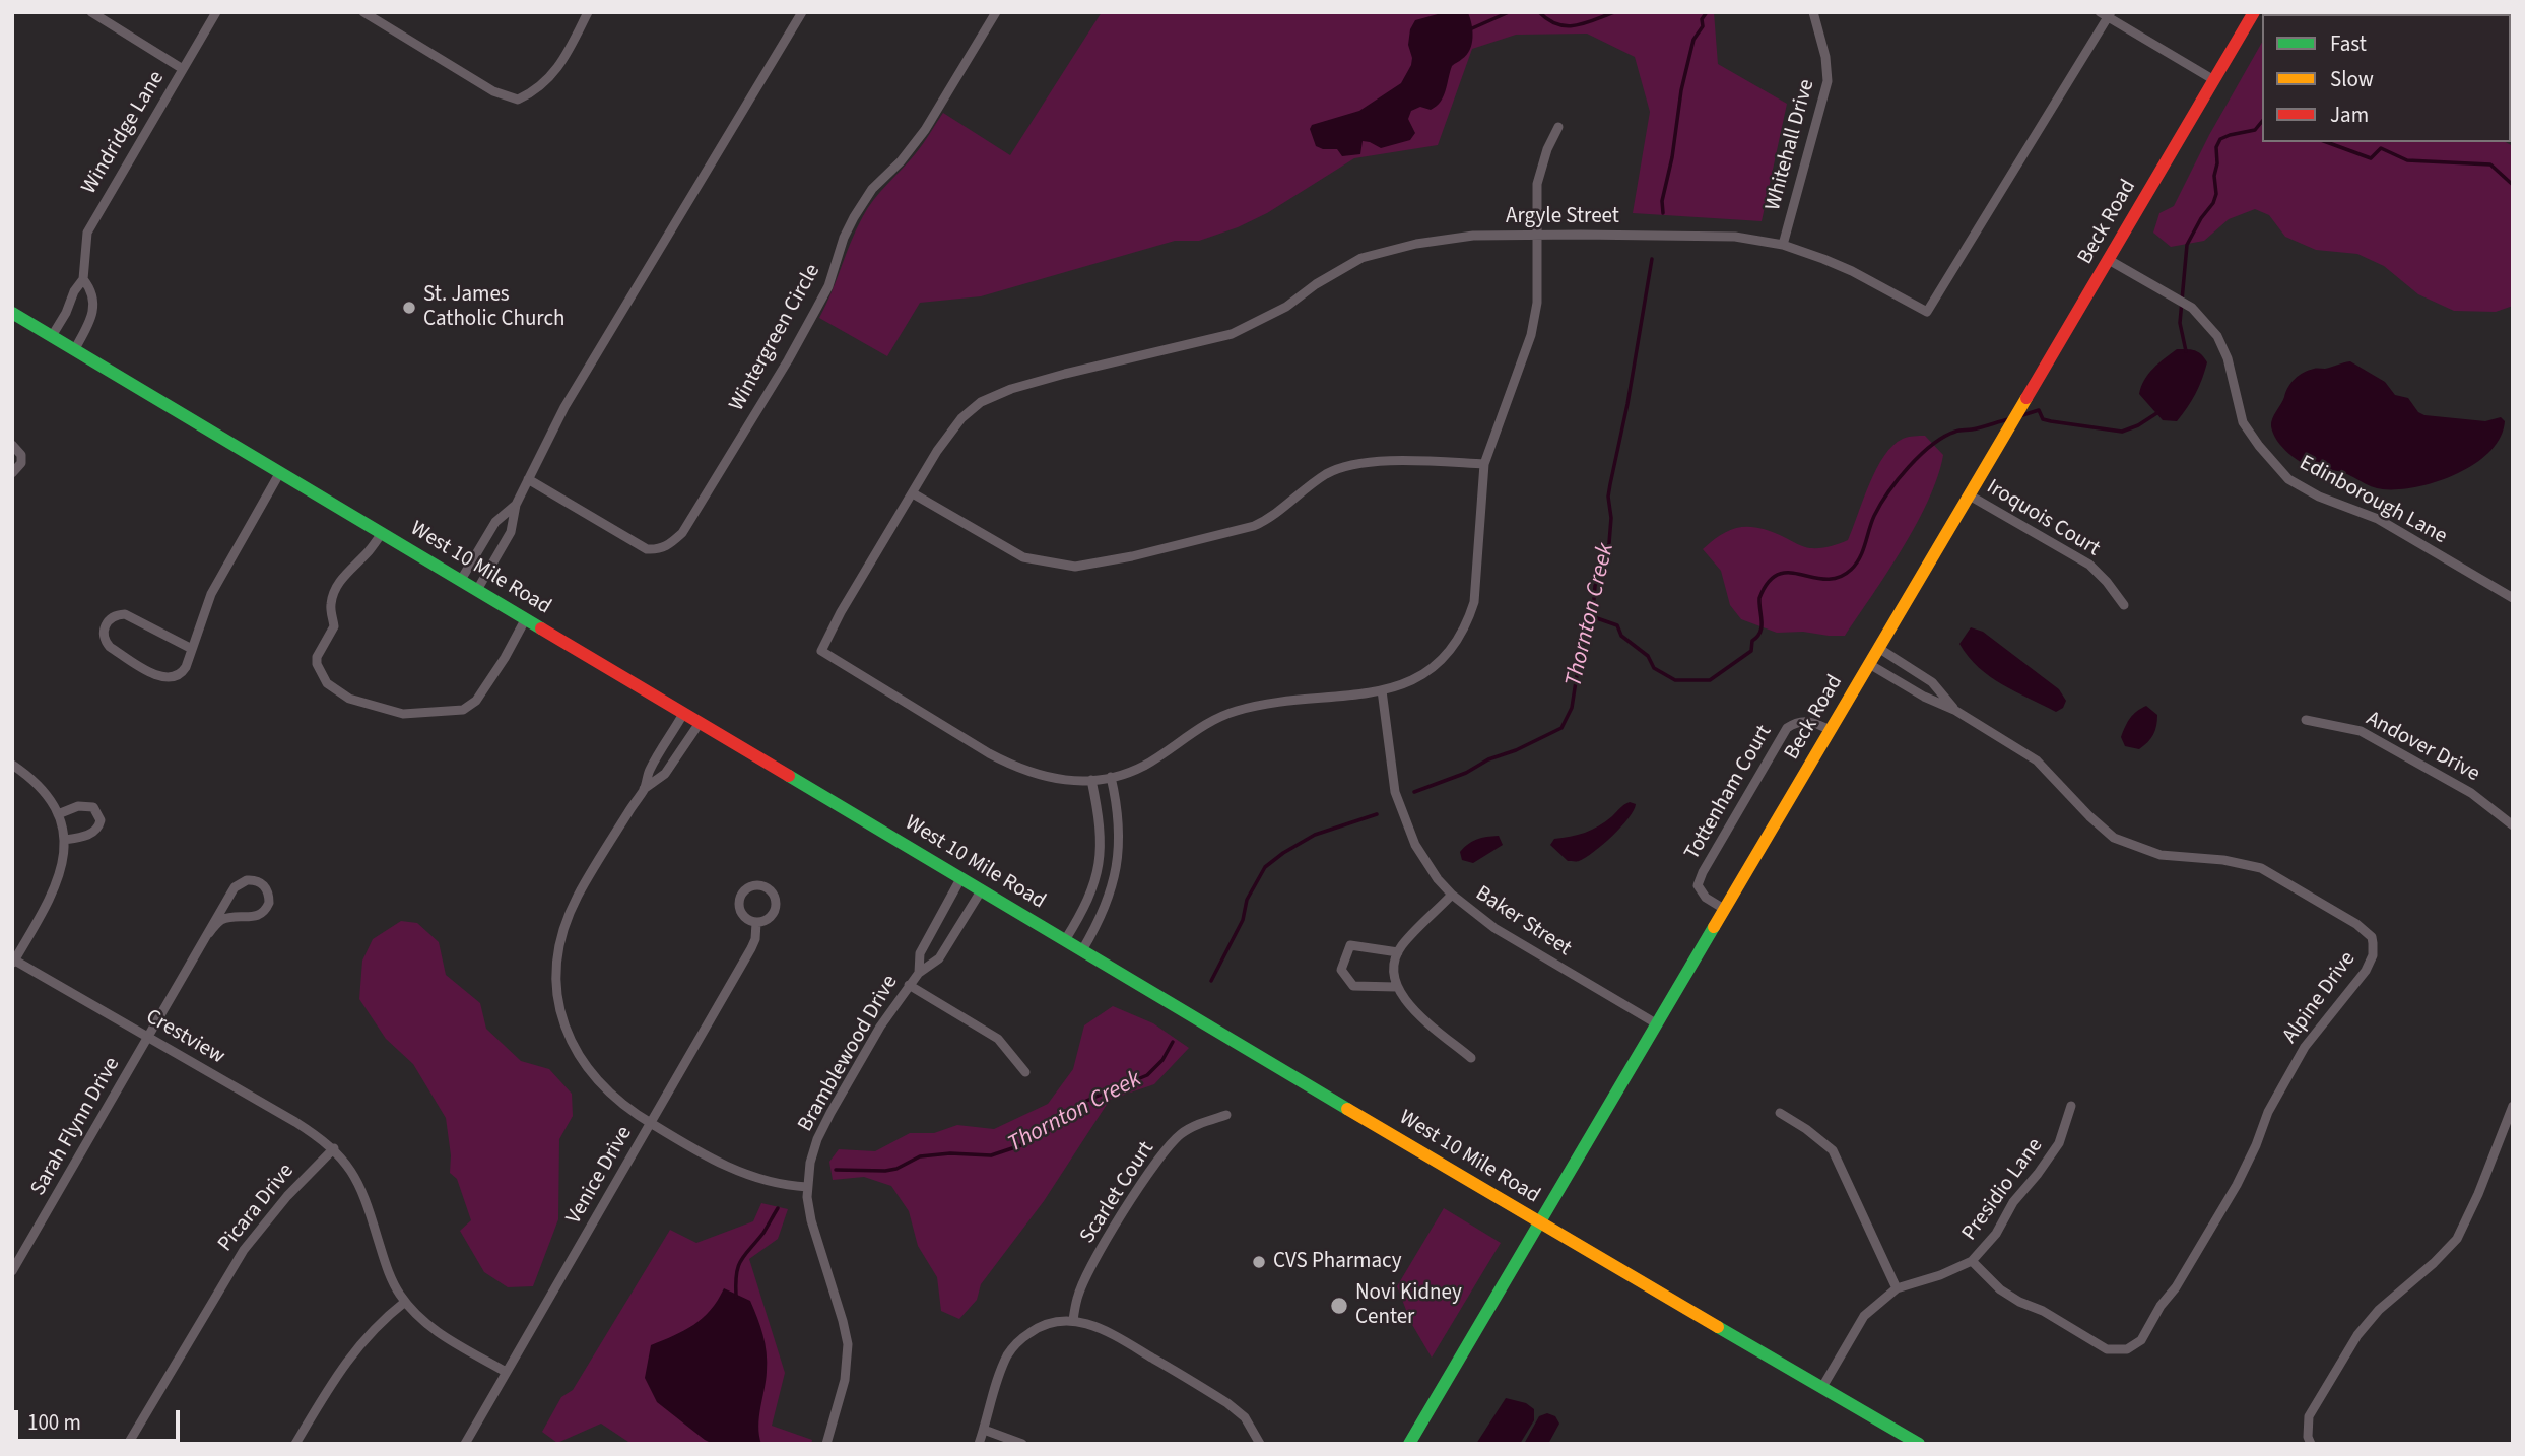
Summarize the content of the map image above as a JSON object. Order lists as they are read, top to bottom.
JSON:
{
  "streets": {
    "main road": ["Beck Road", "West 10 Mile Road"],
    "street": [
      "Windridge Lane",
      "Whitehall Drive",
      "Argyle Street",
      "Wintergreen Circle",
      "Edinborough Lane",
      "Iroquois Court",
      "Andover Drive",
      "Tottenham Court",
      "Baker Street",
      "Alpine Drive",
      "Crestview",
      "Bramblewood Drive",
      "Sarah Flynn Drive",
      "Venice Drive",
      "Presidio Lane",
      "Scarlet Court",
      "Picara Drive"
    ]
  },
  "crossings": [
    ["Windridge Lane", "West 10 Mile Road"],
    ["Whitehall Drive", "Argyle Street"],
    ["Beck Road", "Edinborough Lane"],
    ["Beck Road", "Iroquois Court"],
    ["Beck Road", "West 10 Mile Road"],
    ["Beck Road", "Tottenham Court"],
    ["Beck Road", "Baker Street"],
    ["Beck Road", "Alpine Drive"],
    ["West 10 Mile Road", "Bramblewood Drive"],
    ["West 10 Mile Road", "Presidio Lane"],
    ["Alpine Drive", "Presidio Lane"],
    ["Crestview", "Sarah Flynn Drive"],
    ["Crestview", "Picara Drive"]
  ],
  "water": ["Thornton Creek"],
  "places": ["St. James Catholic Church", "CVS Pharmacy", "Novi Kidney Center"],
  "legend": ["Fast", "Slow", "Jam"],
  "scale_bar": "100 m"
}
